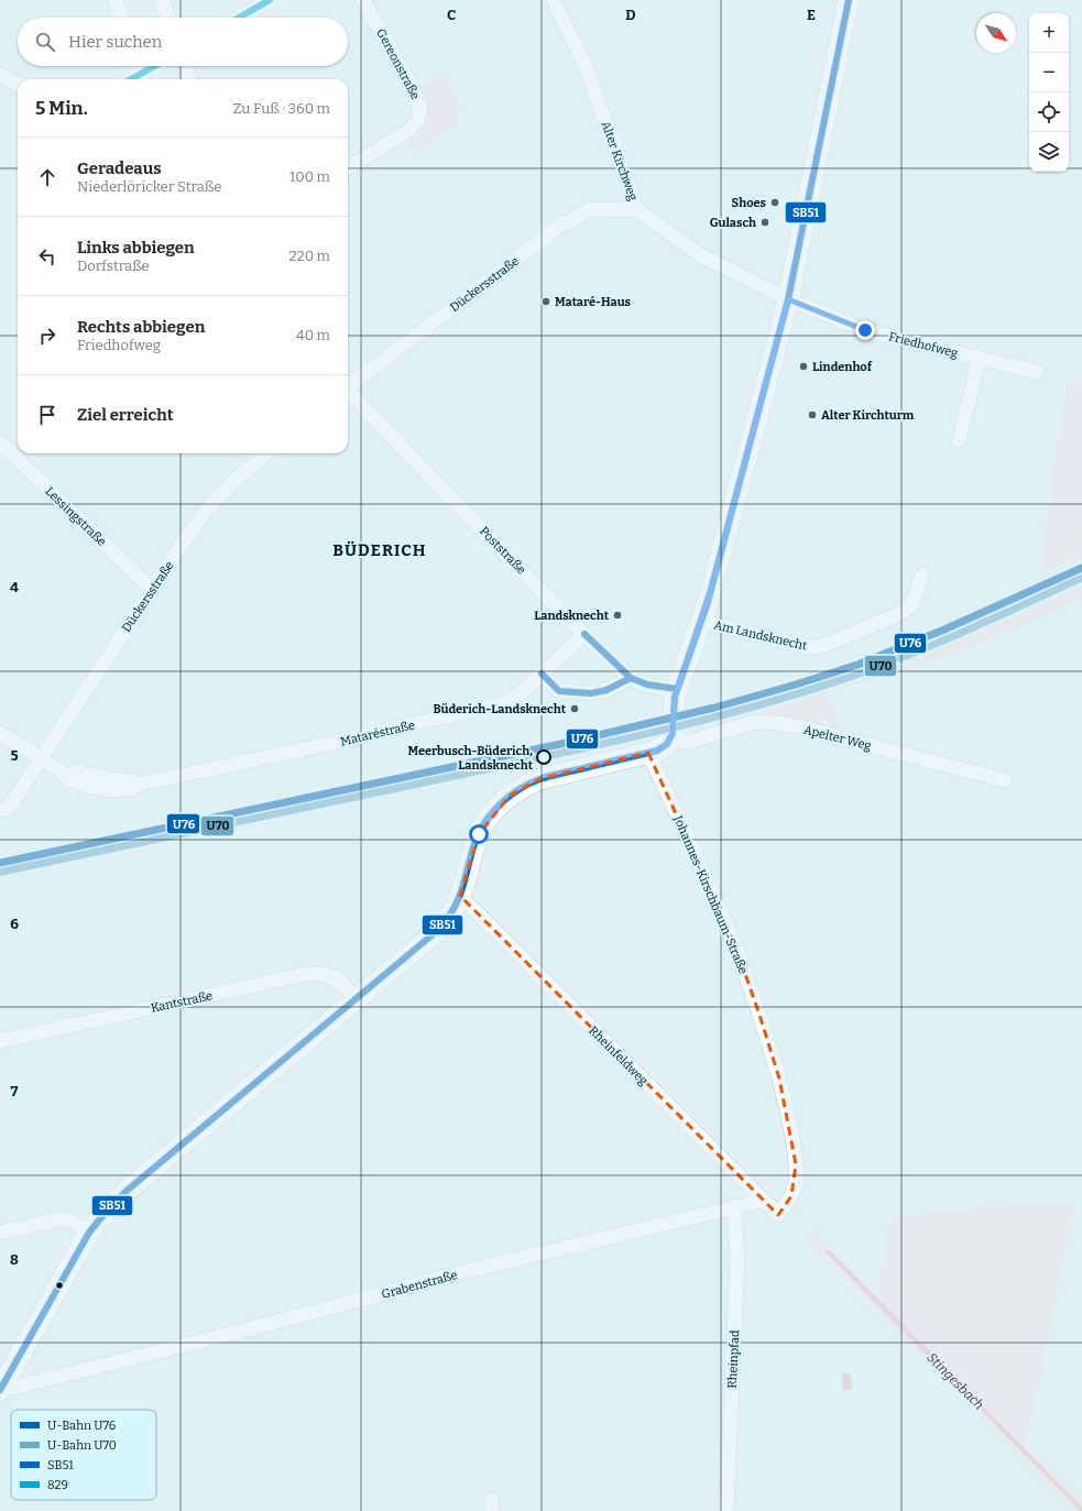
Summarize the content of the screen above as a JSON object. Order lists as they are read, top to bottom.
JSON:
{
  "streets": {
    "street": [
      "Gereonstraße",
      "Alter Kirchweg",
      "Dückersstraße",
      "Friedhofweg",
      "Lessingstraße",
      "Poststraße",
      "Am Landsknecht",
      "Mataréstraße",
      "Apelter Weg",
      "Johannes-Kirschbaum-Straße",
      "Kantstraße",
      "Rheinfeldweg",
      "Grabenstraße",
      "Rheinpfad"
    ]
  },
  "crossings": [
    ["Alter Kirchweg", "Dückersstraße"],
    ["Alter Kirchweg", "Friedhofweg"],
    ["Dückersstraße", "Lessingstraße"],
    ["Dückersstraße", "Mataréstraße"],
    ["Poststraße", "Mataréstraße"],
    ["Johannes-Kirschbaum-Straße", "Rheinfeldweg"],
    ["Rheinfeldweg", "Grabenstraße"],
    ["Grabenstraße", "Rheinpfad"]
  ],
  "districts": ["BÜDERICH"],
  "water": ["Stingesbach"],
  "places": [
    "Shoes",
    "Gulasch",
    "Mataré-Haus",
    "Lindenhof",
    "Alter Kirchturm",
    "Landsknecht",
    "Büderich-Landsknecht",
    "Meerbusch-Büderich, Landsknecht"
  ],
  "lines": [
    "transit line SB51",
    "transit line 829",
    "metro line U76",
    "metro line U70"
  ],
  "legend": [
    "U-Bahn U76",
    "U-Bahn U70",
    "SB51",
    "829"
  ],
  "north": "bottom right",
  "page": {
    "map_buttons": ["+", "−"],
    "search": "Hier suchen",
    "heading": ["5 Min.", "Zu Fuß · 360 m"],
    "list": [
      ["Geradeaus", "Niederlöricker Straße", "100 m"],
      ["Links abbiegen", "Dorfstraße", "220 m"],
      ["Rechts abbiegen", "Friedhofweg", "40 m"],
      "Ziel erreicht"
    ]
  },
  "grid": {
    "columns": ["C", "D", "E"],
    "rows": [
      "4",
      "5",
      "6",
      "7",
      "8"
    ]
  }
}
